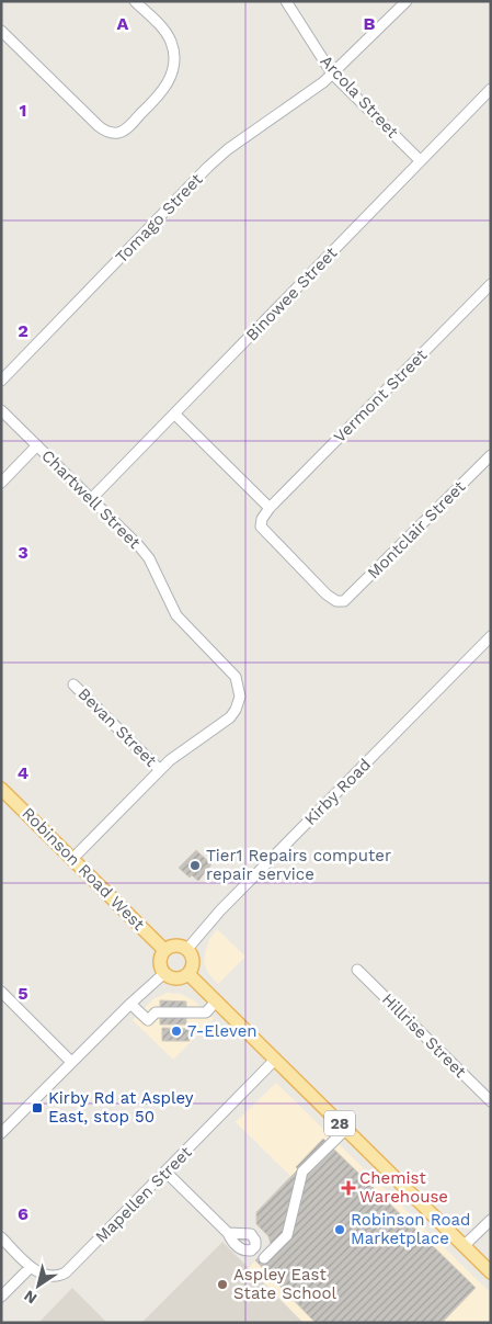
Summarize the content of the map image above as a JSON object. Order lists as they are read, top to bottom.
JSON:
{
  "streets": {
    "main road": ["Robinson Road West", "28"],
    "street": [
      "Arcola Street",
      "Tomago Street",
      "Binowee Street",
      "Vermont Street",
      "Chartwell Street",
      "Montclair Street",
      "Bevan Street",
      "Kirby Road",
      "Hillrise Street",
      "Mapellen Street"
    ]
  },
  "crossings": [
    ["Arcola Street", "Tomago Street"],
    ["Arcola Street", "Binowee Street"],
    ["Binowee Street", "Chartwell Street"],
    ["Vermont Street", "Montclair Street"],
    ["Chartwell Street", "Bevan Street"],
    ["Chartwell Street", "Robinson Road West"],
    ["Kirby Road", "Robinson Road West"],
    ["Kirby Road", "28"],
    ["Robinson Road West", "28"],
    ["28", "Mapellen Street"]
  ],
  "places": {
    "other": [
      "Tier1 Repairs computer repair service",
      "7-Eleven",
      "Robinson Road Marketplace",
      "Aspley East State School"
    ],
    "transit": ["Kirby Rd at Aspley East, stop 50"],
    "health": ["Chemist Warehouse"]
  },
  "north": "bottom left",
  "grid": {
    "columns": ["A", "B"],
    "rows": [
      "1",
      "2",
      "3",
      "4",
      "5",
      "6"
    ]
  }
}
